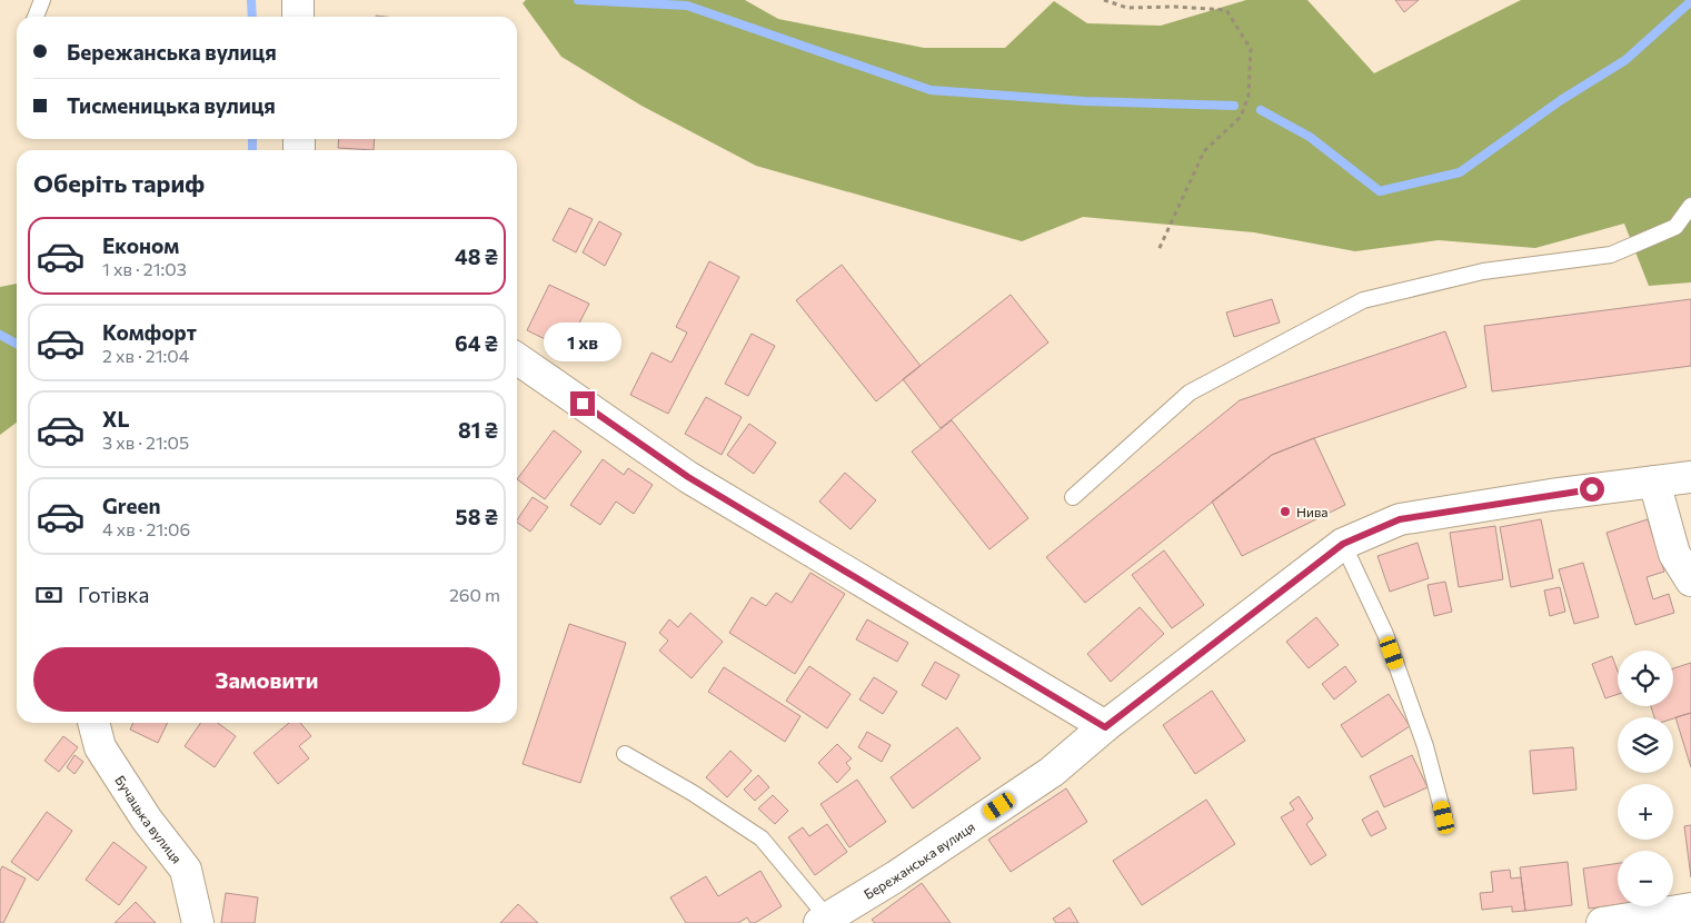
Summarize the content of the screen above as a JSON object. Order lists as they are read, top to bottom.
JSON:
{
  "streets": {
    "street": ["Бучацька вулиця", "Бережанська вулиця"]
  },
  "places": ["Нива"],
  "page": {
    "banner": ["Бережанська вулиця", "Тисменицька вулиця"],
    "heading": "Оберіть тариф",
    "list": [
      {
        "name": "Економ",
        "note": "1 хв · 21:03",
        "value": "48 ₴"
      },
      {
        "name": "Комфорт",
        "note": "2 хв · 21:04",
        "value": "64 ₴"
      },
      {
        "name": "XL",
        "note": "3 хв · 21:05",
        "value": "81 ₴"
      },
      {
        "name": "Green",
        "note": "4 хв · 21:06",
        "value": "58 ₴"
      }
    ],
    "bubble": "1 хв",
    "pay": ["Готівка", "260 m"],
    "buttons": "Замовити",
    "map_buttons": ["+", "−"]
  }
}
